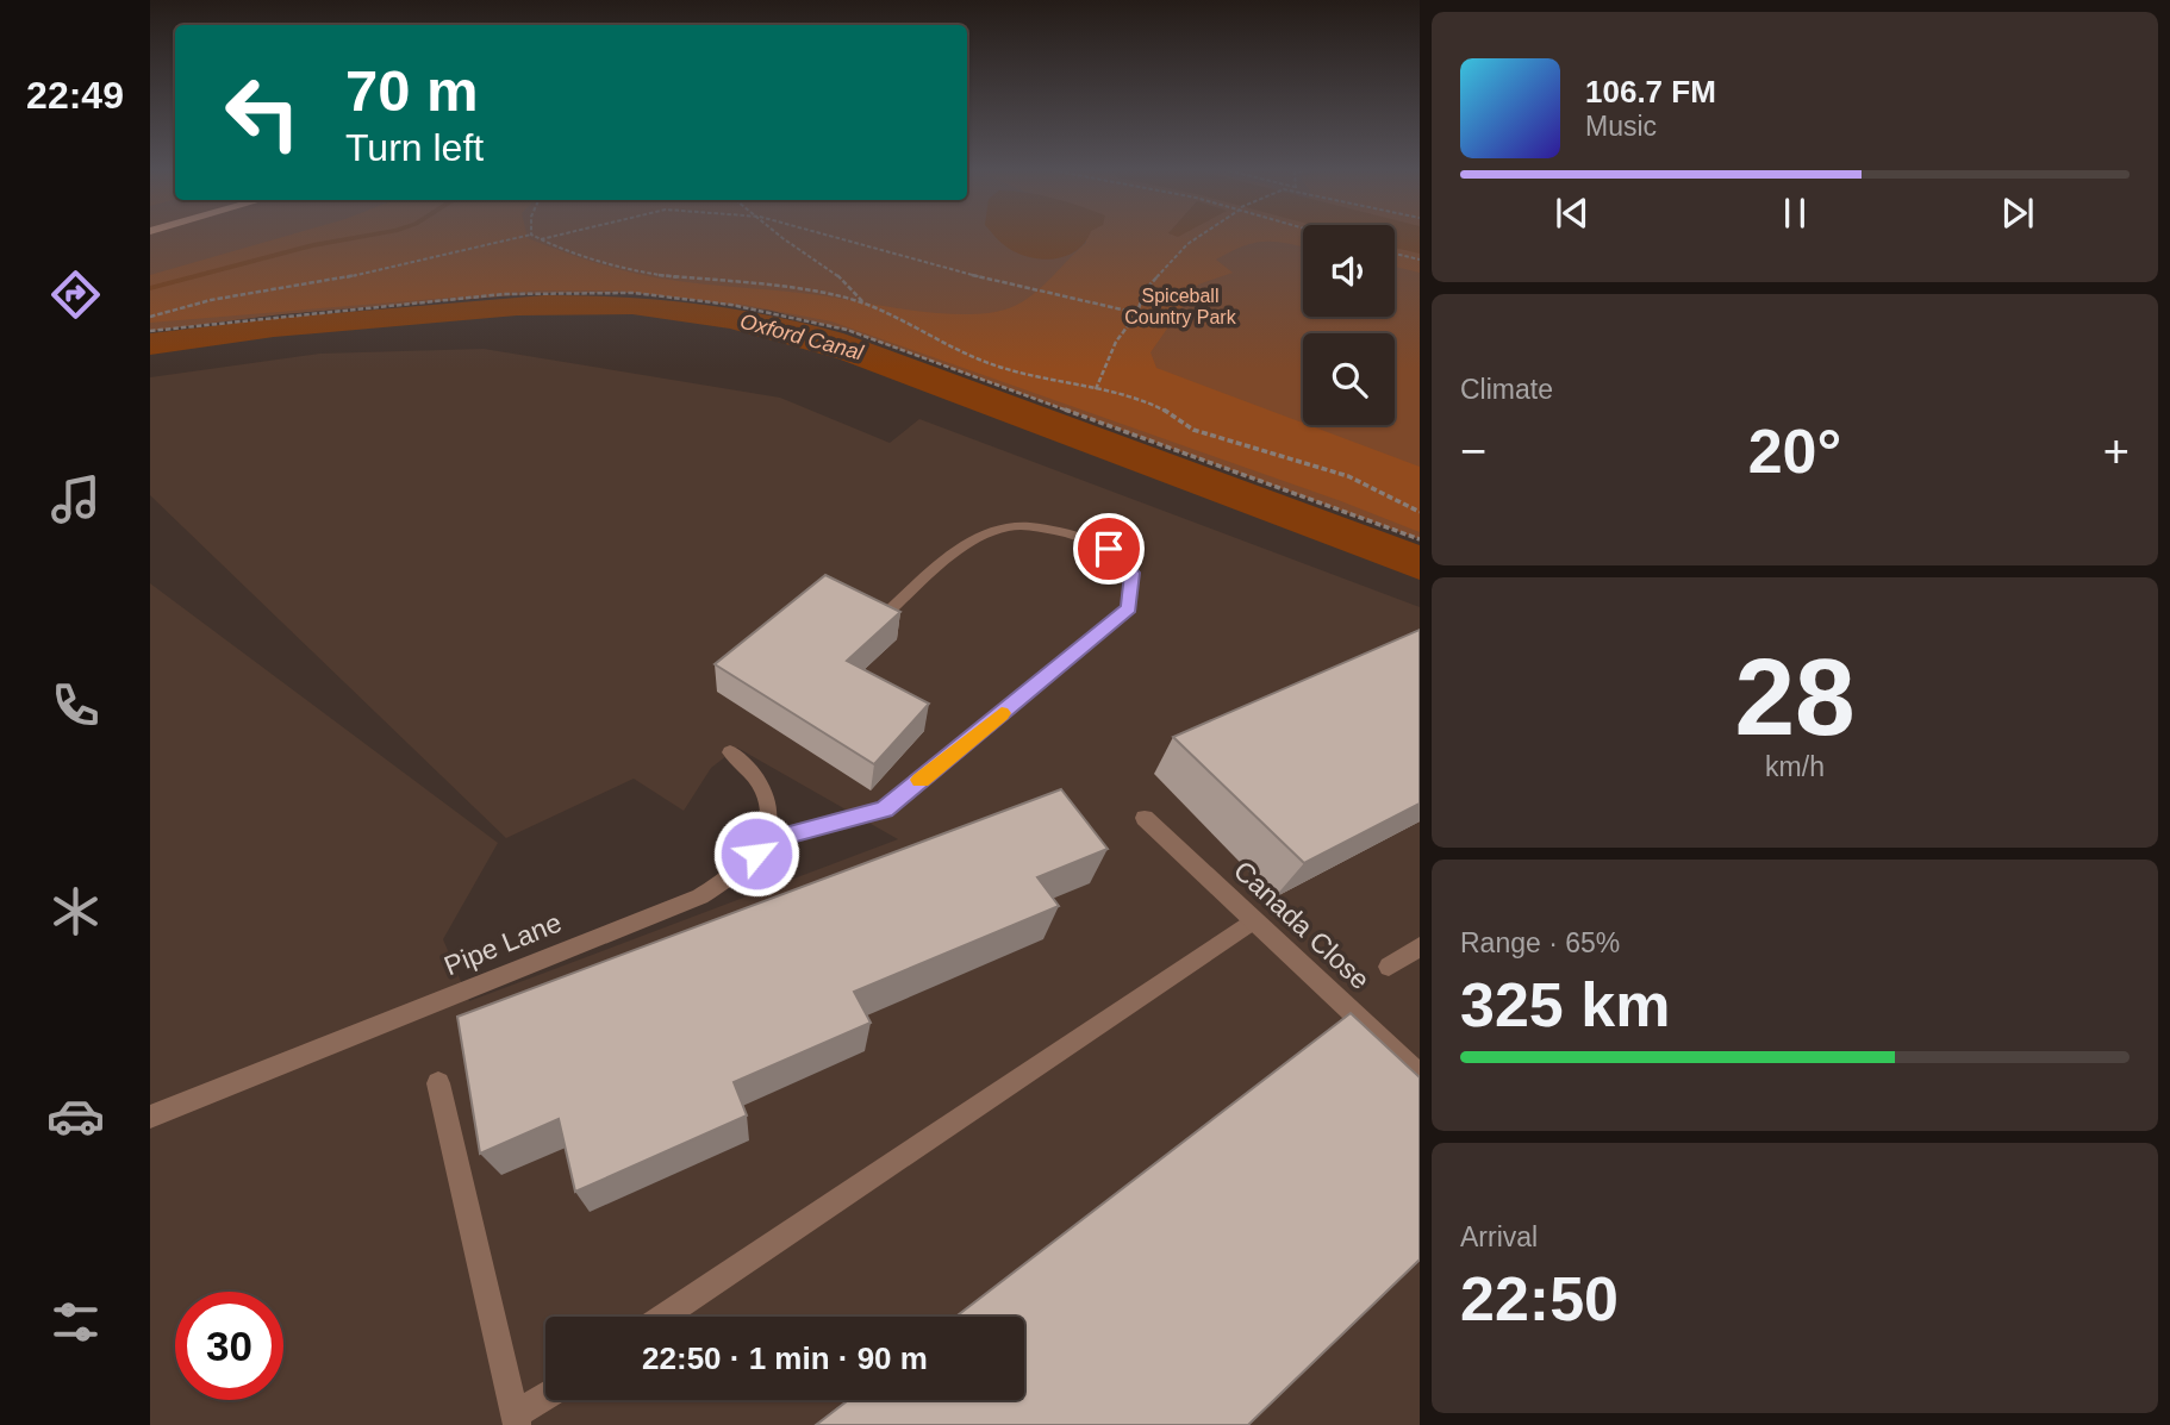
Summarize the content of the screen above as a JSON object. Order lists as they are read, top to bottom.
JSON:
{
  "streets": {
    "street": ["Canada Close", "Pipe Lane"]
  },
  "water": ["Oxford Canal"],
  "parks": ["Spiceball Country Park"],
  "page": {
    "tabs": "22:49",
    "turn": ["70 m", "Turn left"],
    "song": ["106.7 FM", "Music"],
    "tile": [
      "Climate",
      ["28", "km/h"],
      ["Range · 65%", "325 km"],
      ["Arrival", "22:50"]
    ],
    "heat": ["−", "20°", "+"],
    "limit": "30",
    "trip": "22:50 · 1 min · 90 m"
  }
}
